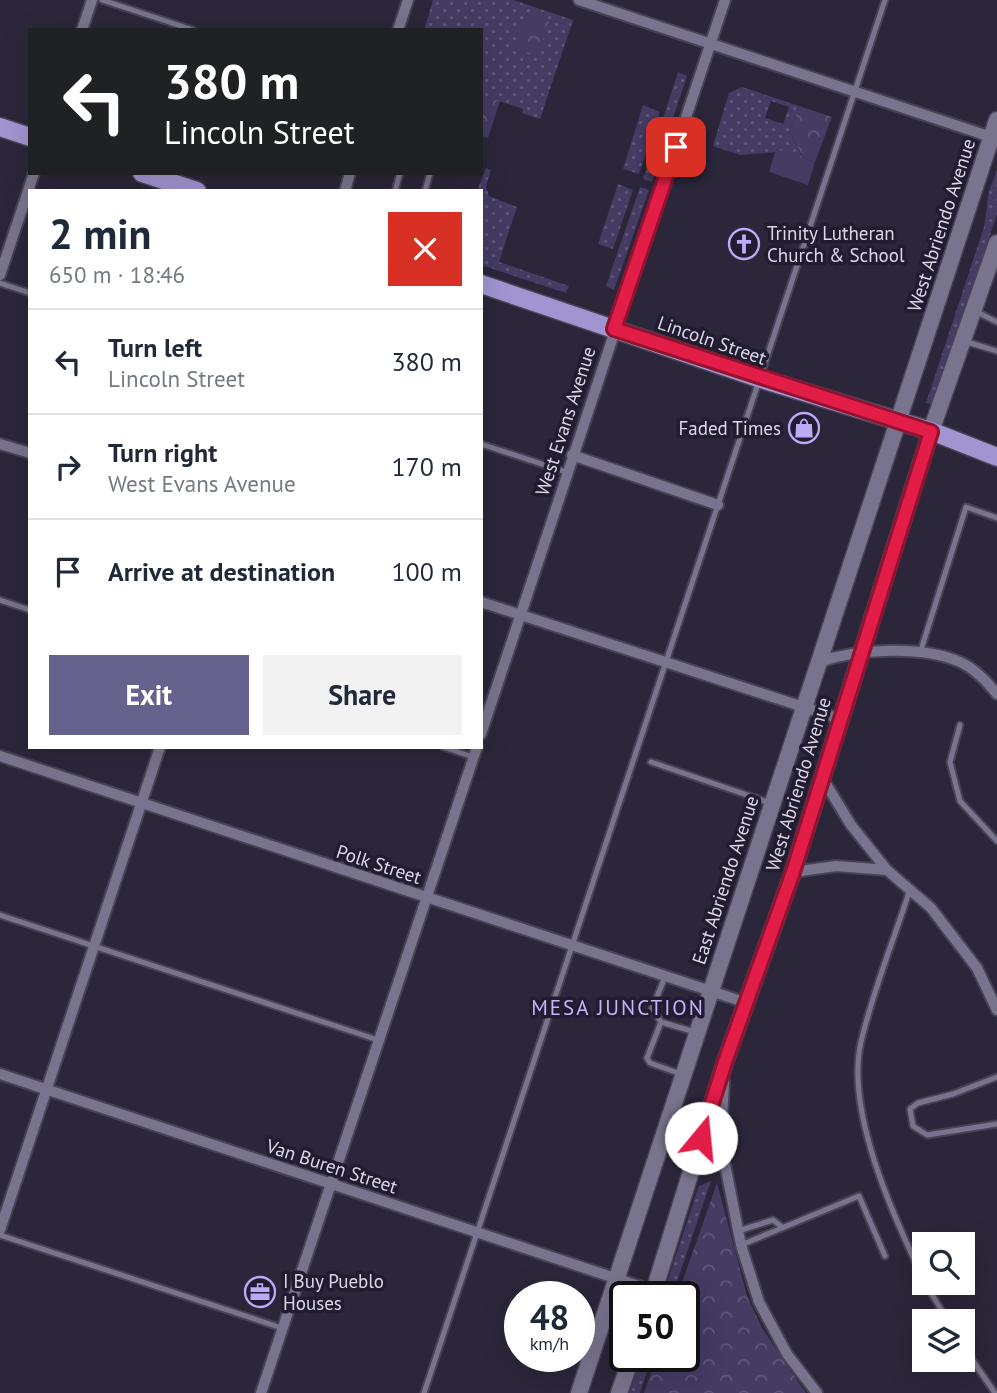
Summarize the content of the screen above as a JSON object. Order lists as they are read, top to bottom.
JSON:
{
  "streets": {
    "main road": ["West Abriendo Avenue", "Lincoln Street", "East Abriendo Avenue"],
    "street": ["West Evans Avenue", "Polk Street", "Van Buren Street"]
  },
  "crossings": [
    ["West Abriendo Avenue", "Lincoln Street"],
    ["West Abriendo Avenue", "Polk Street"],
    ["West Abriendo Avenue", "East Abriendo Avenue"],
    ["Lincoln Street", "West Evans Avenue"],
    ["Lincoln Street", "East Abriendo Avenue"],
    ["Polk Street", "East Abriendo Avenue"],
    ["East Abriendo Avenue", "Van Buren Street"]
  ],
  "districts": ["MESA JUNCTION"],
  "places": {
    "church": ["Trinity Lutheran Church & School"],
    "shop": ["Faded Times"],
    "office": ["I Buy Pueblo Houses"]
  },
  "page": {
    "turn": ["380 m", "Lincoln Street"],
    "heading": ["2 min", "650 m · 18:46"],
    "list": [
      {
        "name": "Turn left",
        "note": "Lincoln Street",
        "value": "380 m"
      },
      {
        "name": "Turn right",
        "note": "West Evans Avenue",
        "value": "170 m"
      },
      {
        "name": "Arrive at destination",
        "value": "100 m"
      }
    ],
    "buttons": ["Exit", "Share"],
    "speed": "48 km/h",
    "limit": "50"
  }
}
